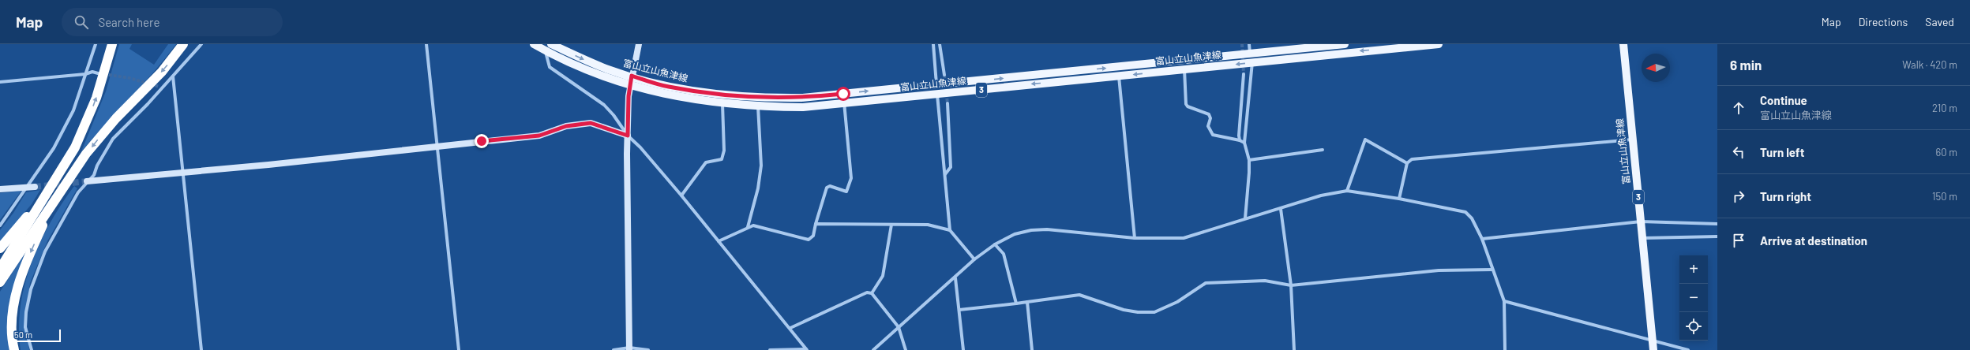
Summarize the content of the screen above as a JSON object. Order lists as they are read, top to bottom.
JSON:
{
  "streets": {
    "main road": ["富山立山魚津線", "3"]
  },
  "scale_bar": "50 m",
  "north": "left",
  "page": {
    "header": "Map",
    "search": "Search here",
    "nav": ["Map", "Directions", "Saved"],
    "heading": ["6 min", "Walk · 420 m"],
    "list": [
      ["Continue", "富山立山魚津線", "210 m"],
      ["Turn left", "60 m"],
      ["Turn right", "150 m"],
      "Arrive at destination"
    ],
    "map_buttons": ["+", "−"],
    "scale": "50 m"
  }
}
